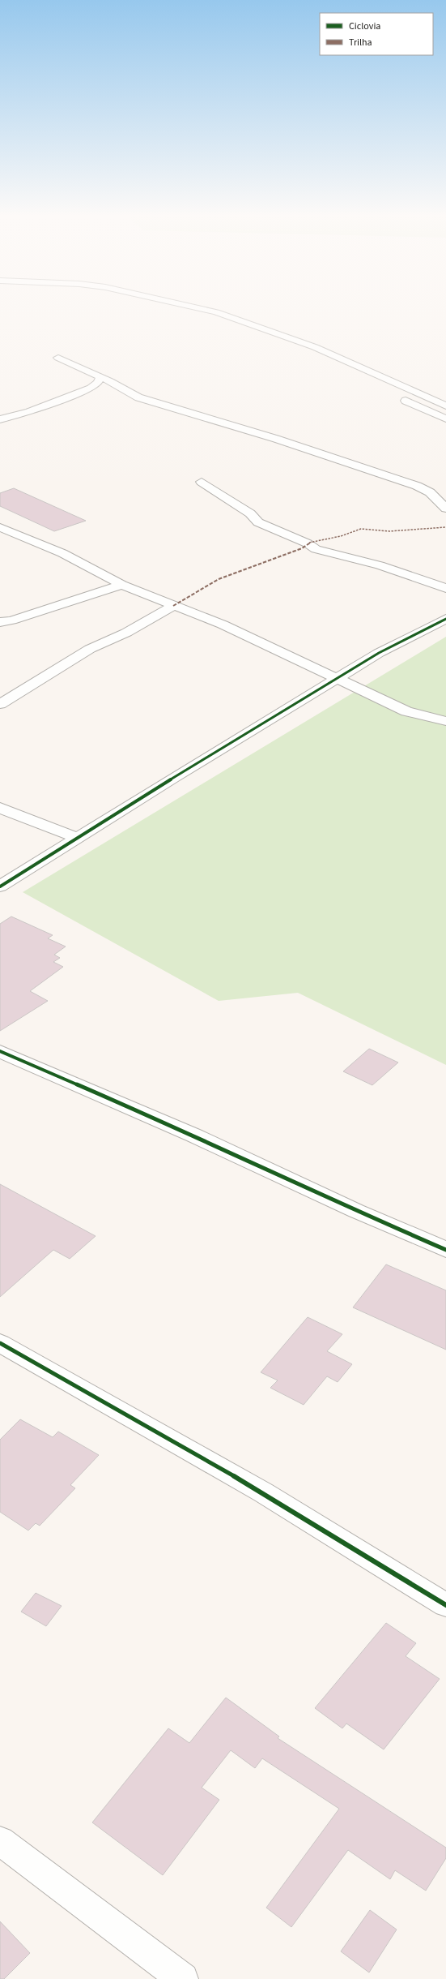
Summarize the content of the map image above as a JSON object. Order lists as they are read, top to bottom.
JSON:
{
  "legend": ["Ciclovia", "Trilha"]
}
